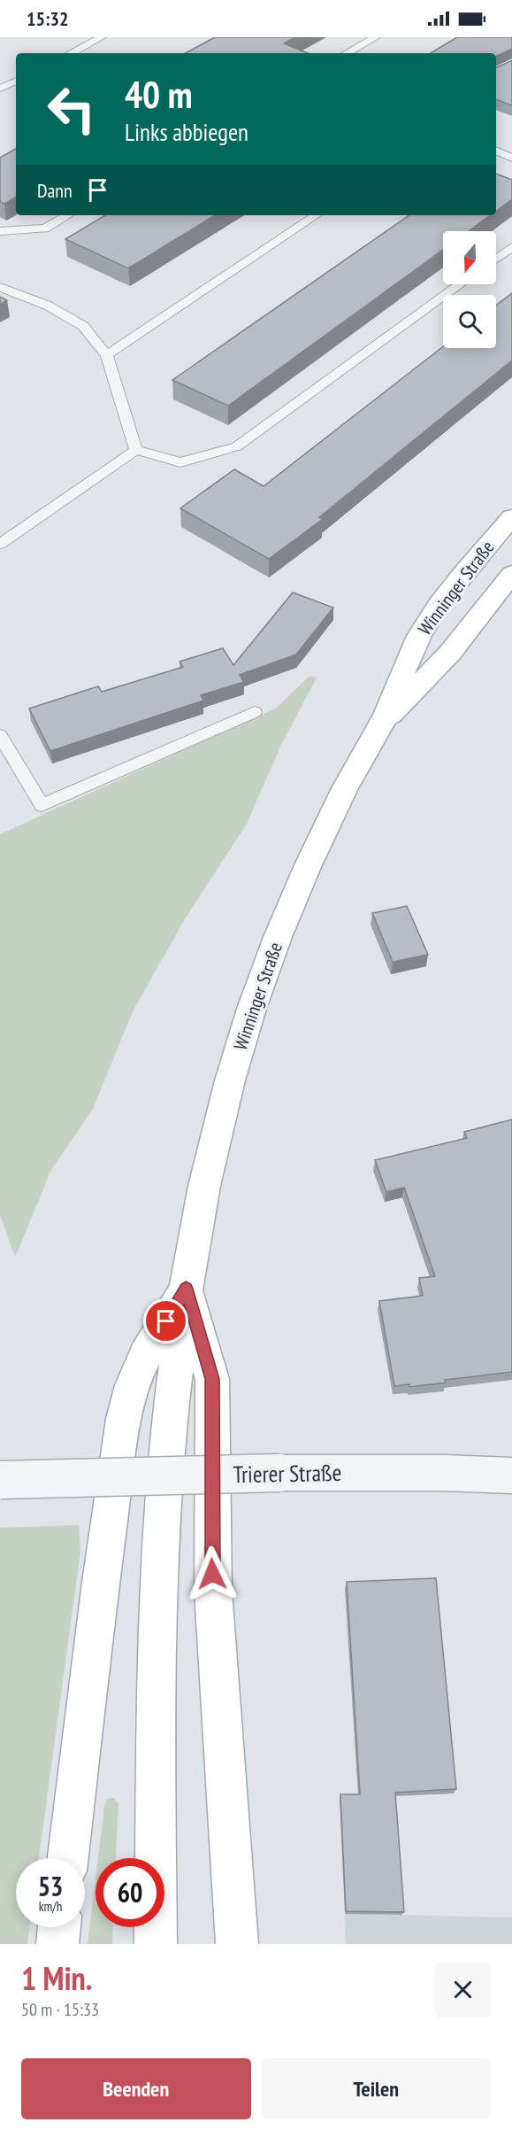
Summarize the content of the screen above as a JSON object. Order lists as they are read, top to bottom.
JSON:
{
  "streets": {
    "main road": ["Winninger Straße"],
    "street": ["Trierer Straße"]
  },
  "north": "bottom",
  "page": {
    "status": "15:32",
    "turn": ["40 m", "Links abbiegen"],
    "then": "Dann",
    "speed": "53 km/h",
    "limit": "60",
    "heading": ["1 Min.", "50 m · 15:33"],
    "buttons": ["Beenden", "Teilen"]
  }
}
